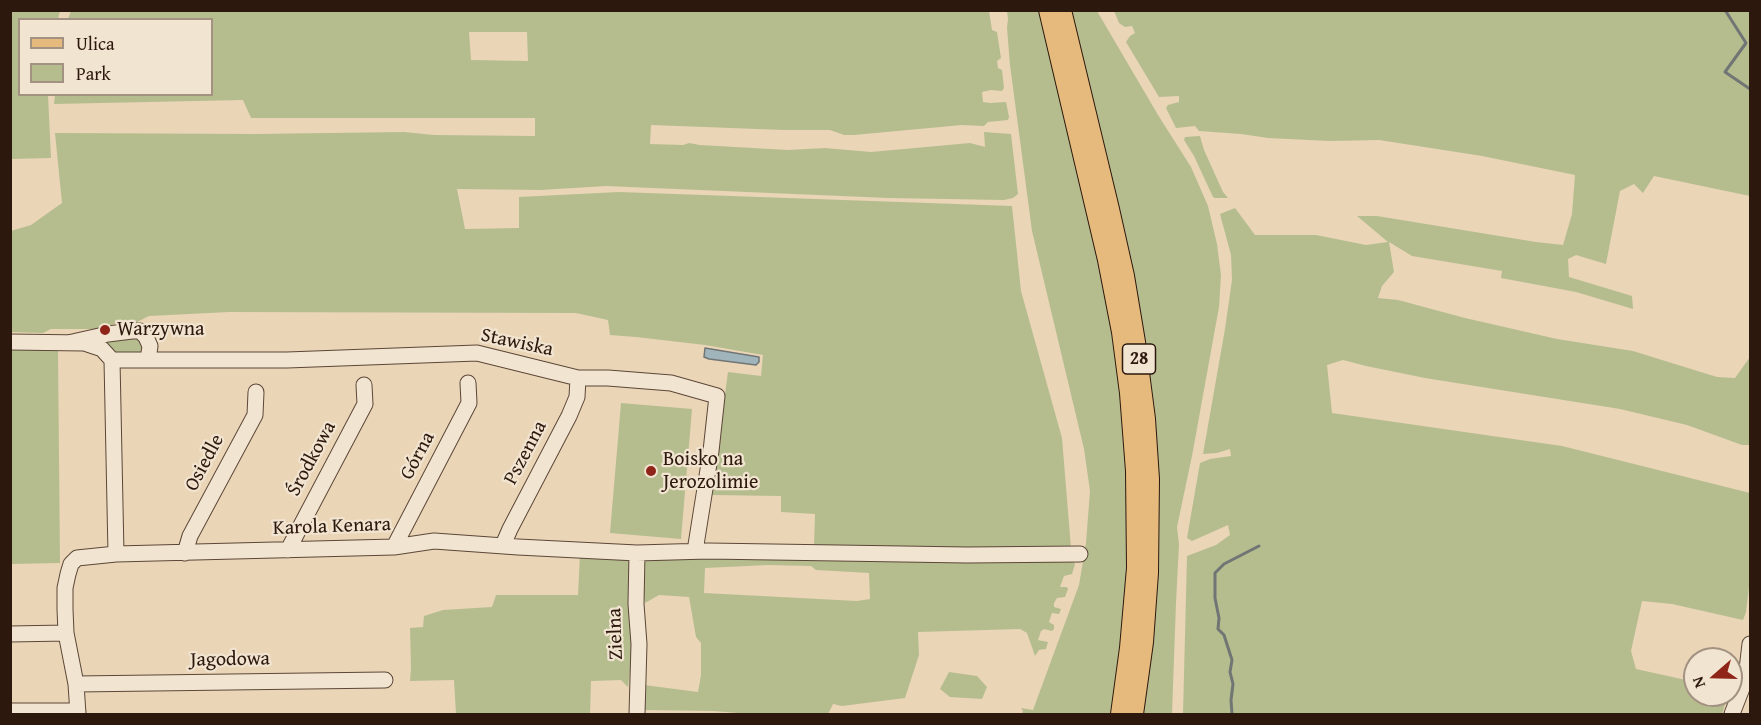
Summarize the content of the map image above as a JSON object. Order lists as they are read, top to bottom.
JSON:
{
  "streets": {
    "main road": ["28"],
    "street": [
      "Stawiska",
      "Pszenna",
      "Górna",
      "Środkowa",
      "Osiedle",
      "Karola Kenara",
      "Zielna",
      "Jagodowa"
    ]
  },
  "crossings": [
    ["Stawiska", "Pszenna"],
    ["Stawiska", "Karola Kenara"],
    ["Pszenna", "Karola Kenara"],
    ["Górna", "Karola Kenara"],
    ["Środkowa", "Karola Kenara"],
    ["Osiedle", "Karola Kenara"],
    ["Karola Kenara", "Zielna"],
    ["Karola Kenara", "Jagodowa"]
  ],
  "places": ["Warzywna", "Boisko na Jerozolimie"],
  "legend": ["Ulica", "Park"],
  "north": "left"
}
